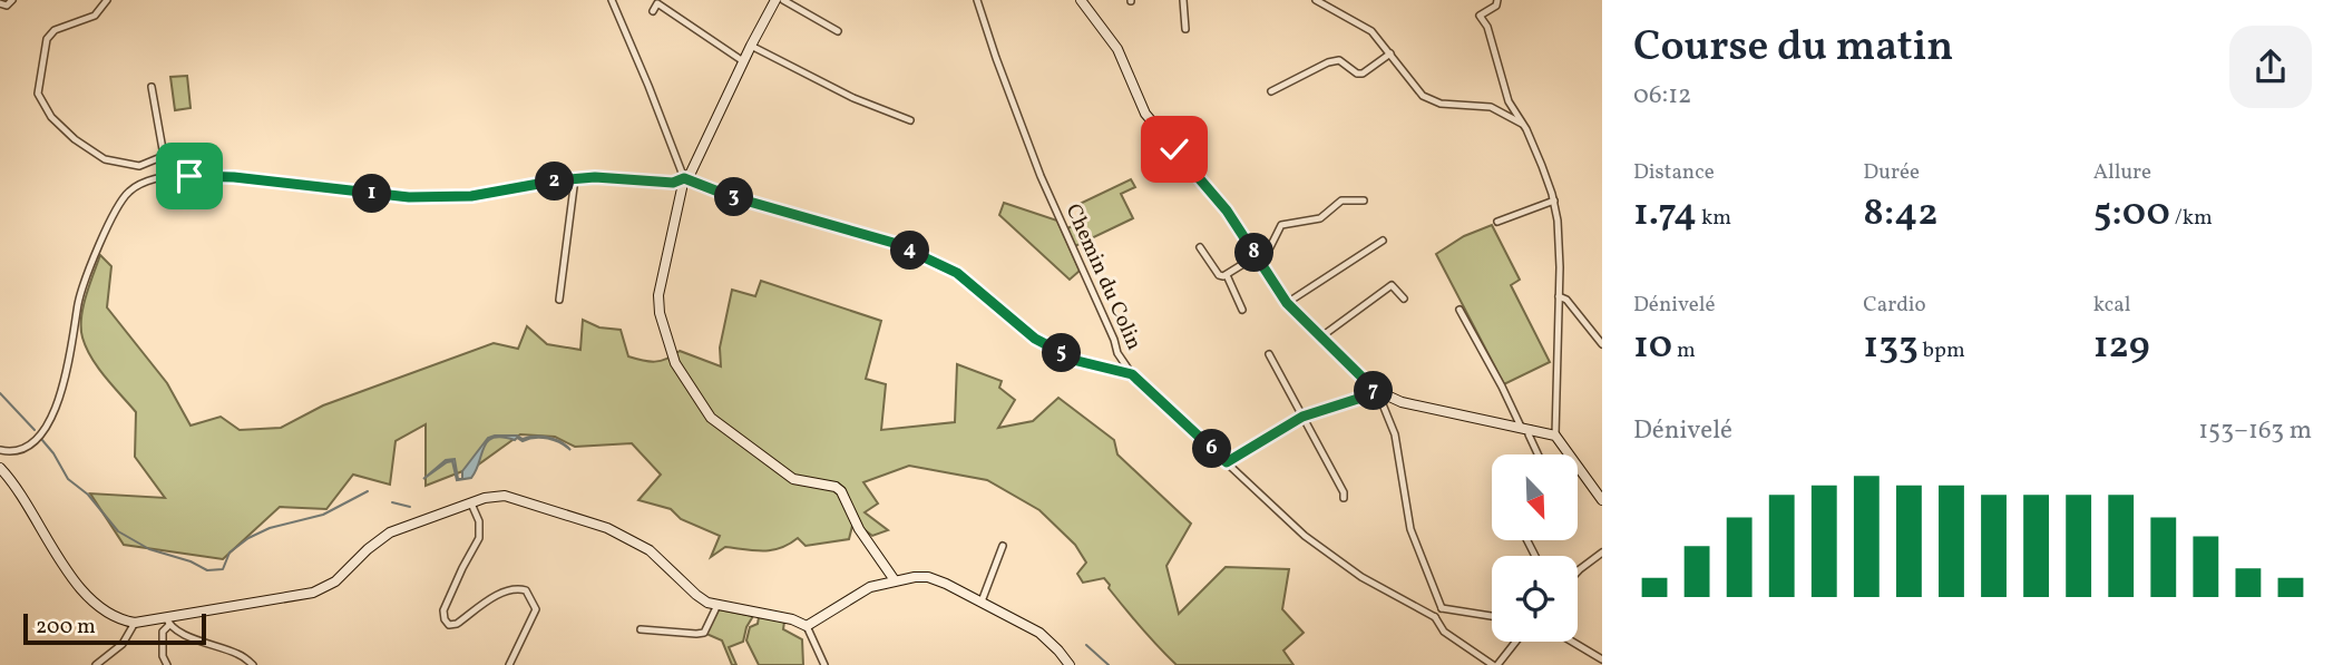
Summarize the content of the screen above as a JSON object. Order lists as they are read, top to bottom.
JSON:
{
  "streets": {
    "street": ["Chemin du Colin"]
  },
  "scale_bar": "200 m",
  "north": "bottom right",
  "page": {
    "heading": ["Course du matin", "06:12"],
    "stats": [
      ["Distance", "1.74 km"],
      ["Durée", "8:42"],
      ["Allure", "5:00 /km"],
      ["Dénivelé", "10 m"],
      ["Cardio", "133 bpm"],
      ["kcal", "129"]
    ],
    "pins": [
      "2",
      "1",
      "3",
      "4",
      "8",
      "5",
      "7",
      "6"
    ],
    "chart": ["Dénivelé", "153–163 m"],
    "scale": "200 m"
  }
}
